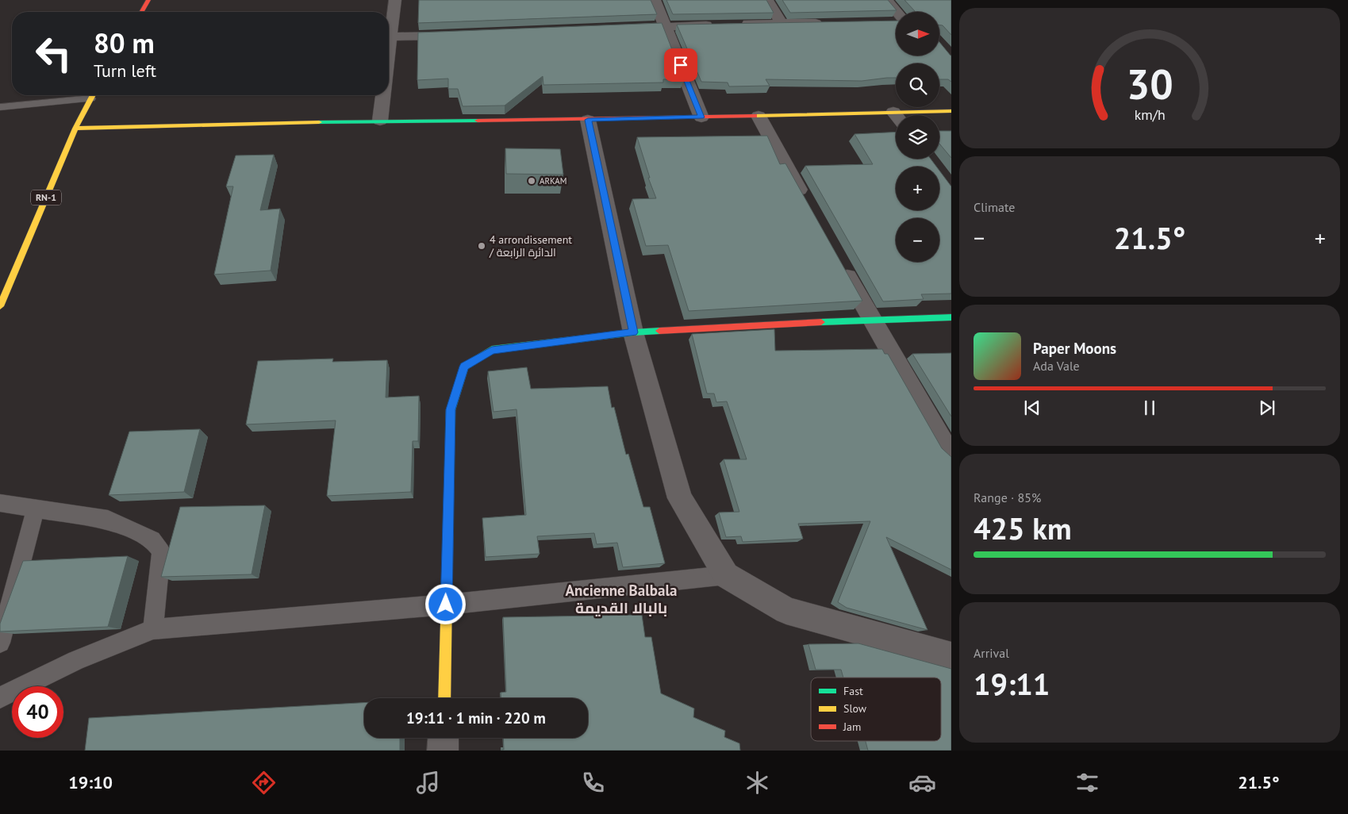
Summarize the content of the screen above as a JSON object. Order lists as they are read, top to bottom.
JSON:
{
  "streets": {
    "street": ["RN-1"]
  },
  "districts": ["Ancienne Balbala بالبالا القديمة"],
  "places": ["ARKAM", "4 arrondissement / الدائرة الرابعة"],
  "legend": ["Fast", "Slow", "Jam"],
  "north": "right",
  "page": {
    "map_buttons": ["+", "−"],
    "turn": ["80 m", "Turn left"],
    "tile": [
      "Climate",
      ["Range · 85%", "425 km"],
      ["Arrival", "19:11"]
    ],
    "heat": ["−", "21.5°", "+"],
    "song": ["Paper Moons", "Ada Vale"],
    "limit": "40",
    "trip": "19:11 · 1 min · 220 m",
    "tabs": ["19:10", "21.5°"],
    "gauge": ["30", "km/h"]
  }
}
